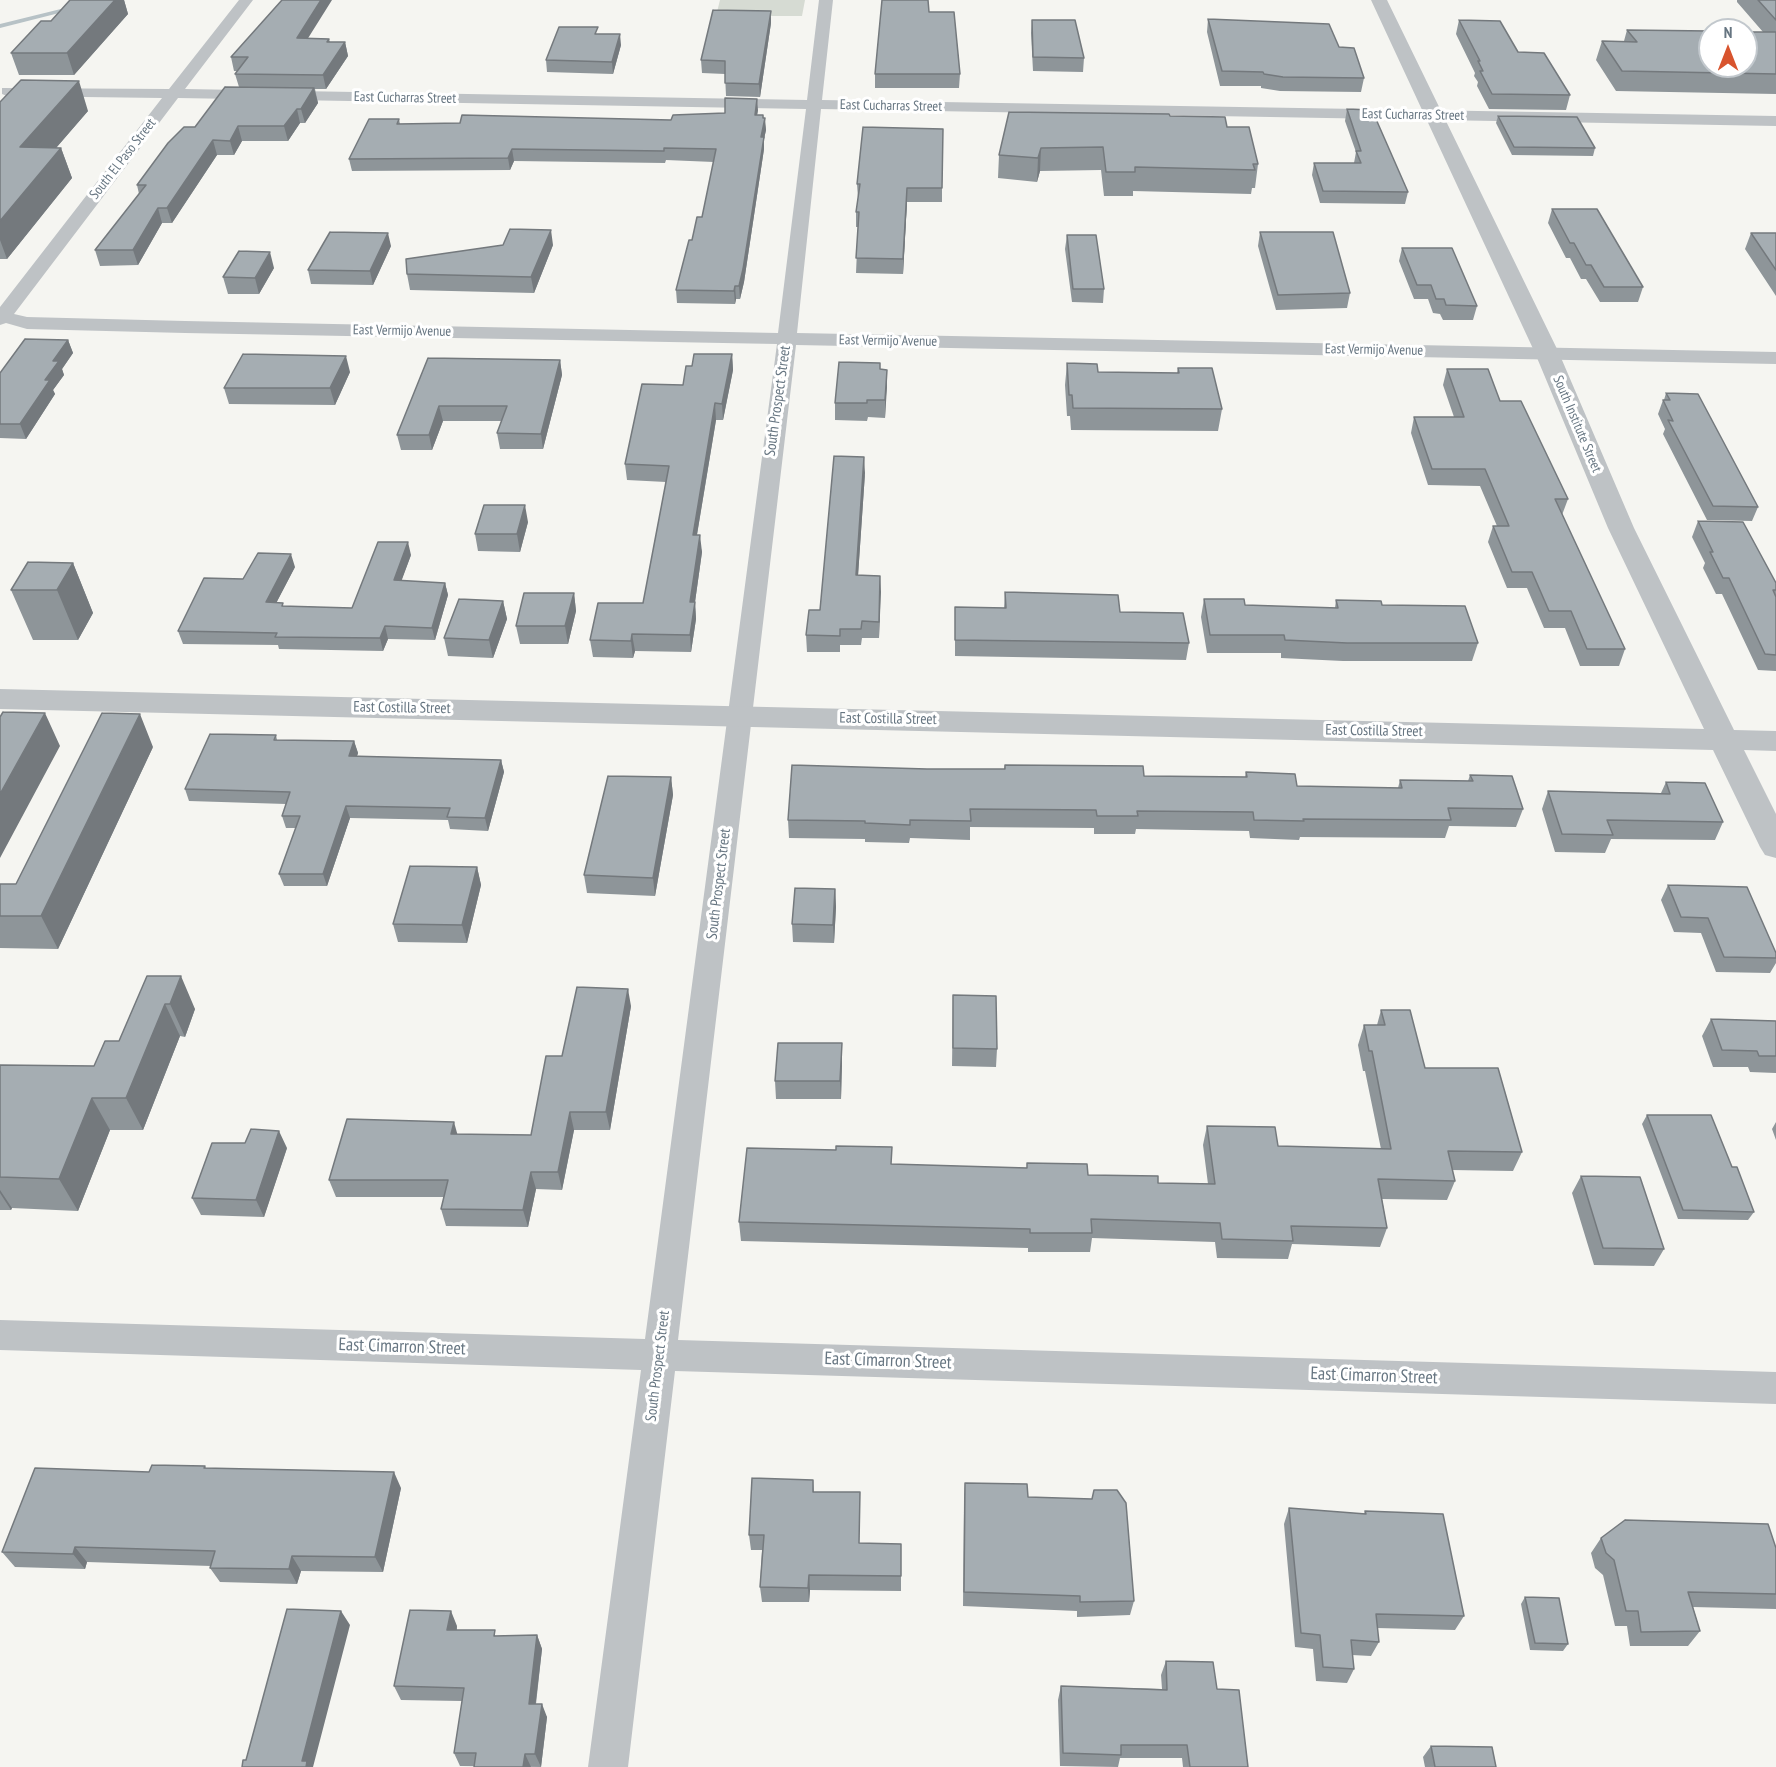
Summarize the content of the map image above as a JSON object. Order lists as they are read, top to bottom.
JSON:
{
  "streets": {
    "street": [
      "East Cucharras Street",
      "South El Paso Street",
      "East Vermijo Avenue",
      "South Prospect Street",
      "South Institute Street",
      "East Costilla Street",
      "East Cimarron Street"
    ]
  },
  "crossings": [
    ["East Cucharras Street", "South El Paso Street"],
    ["East Cucharras Street", "South Prospect Street"],
    ["East Cucharras Street", "South Institute Street"],
    ["South El Paso Street", "East Vermijo Avenue"],
    ["East Vermijo Avenue", "South Prospect Street"],
    ["East Vermijo Avenue", "South Institute Street"],
    ["South Prospect Street", "East Costilla Street"],
    ["South Prospect Street", "East Cimarron Street"],
    ["South Institute Street", "East Costilla Street"]
  ],
  "north": "top"
}
